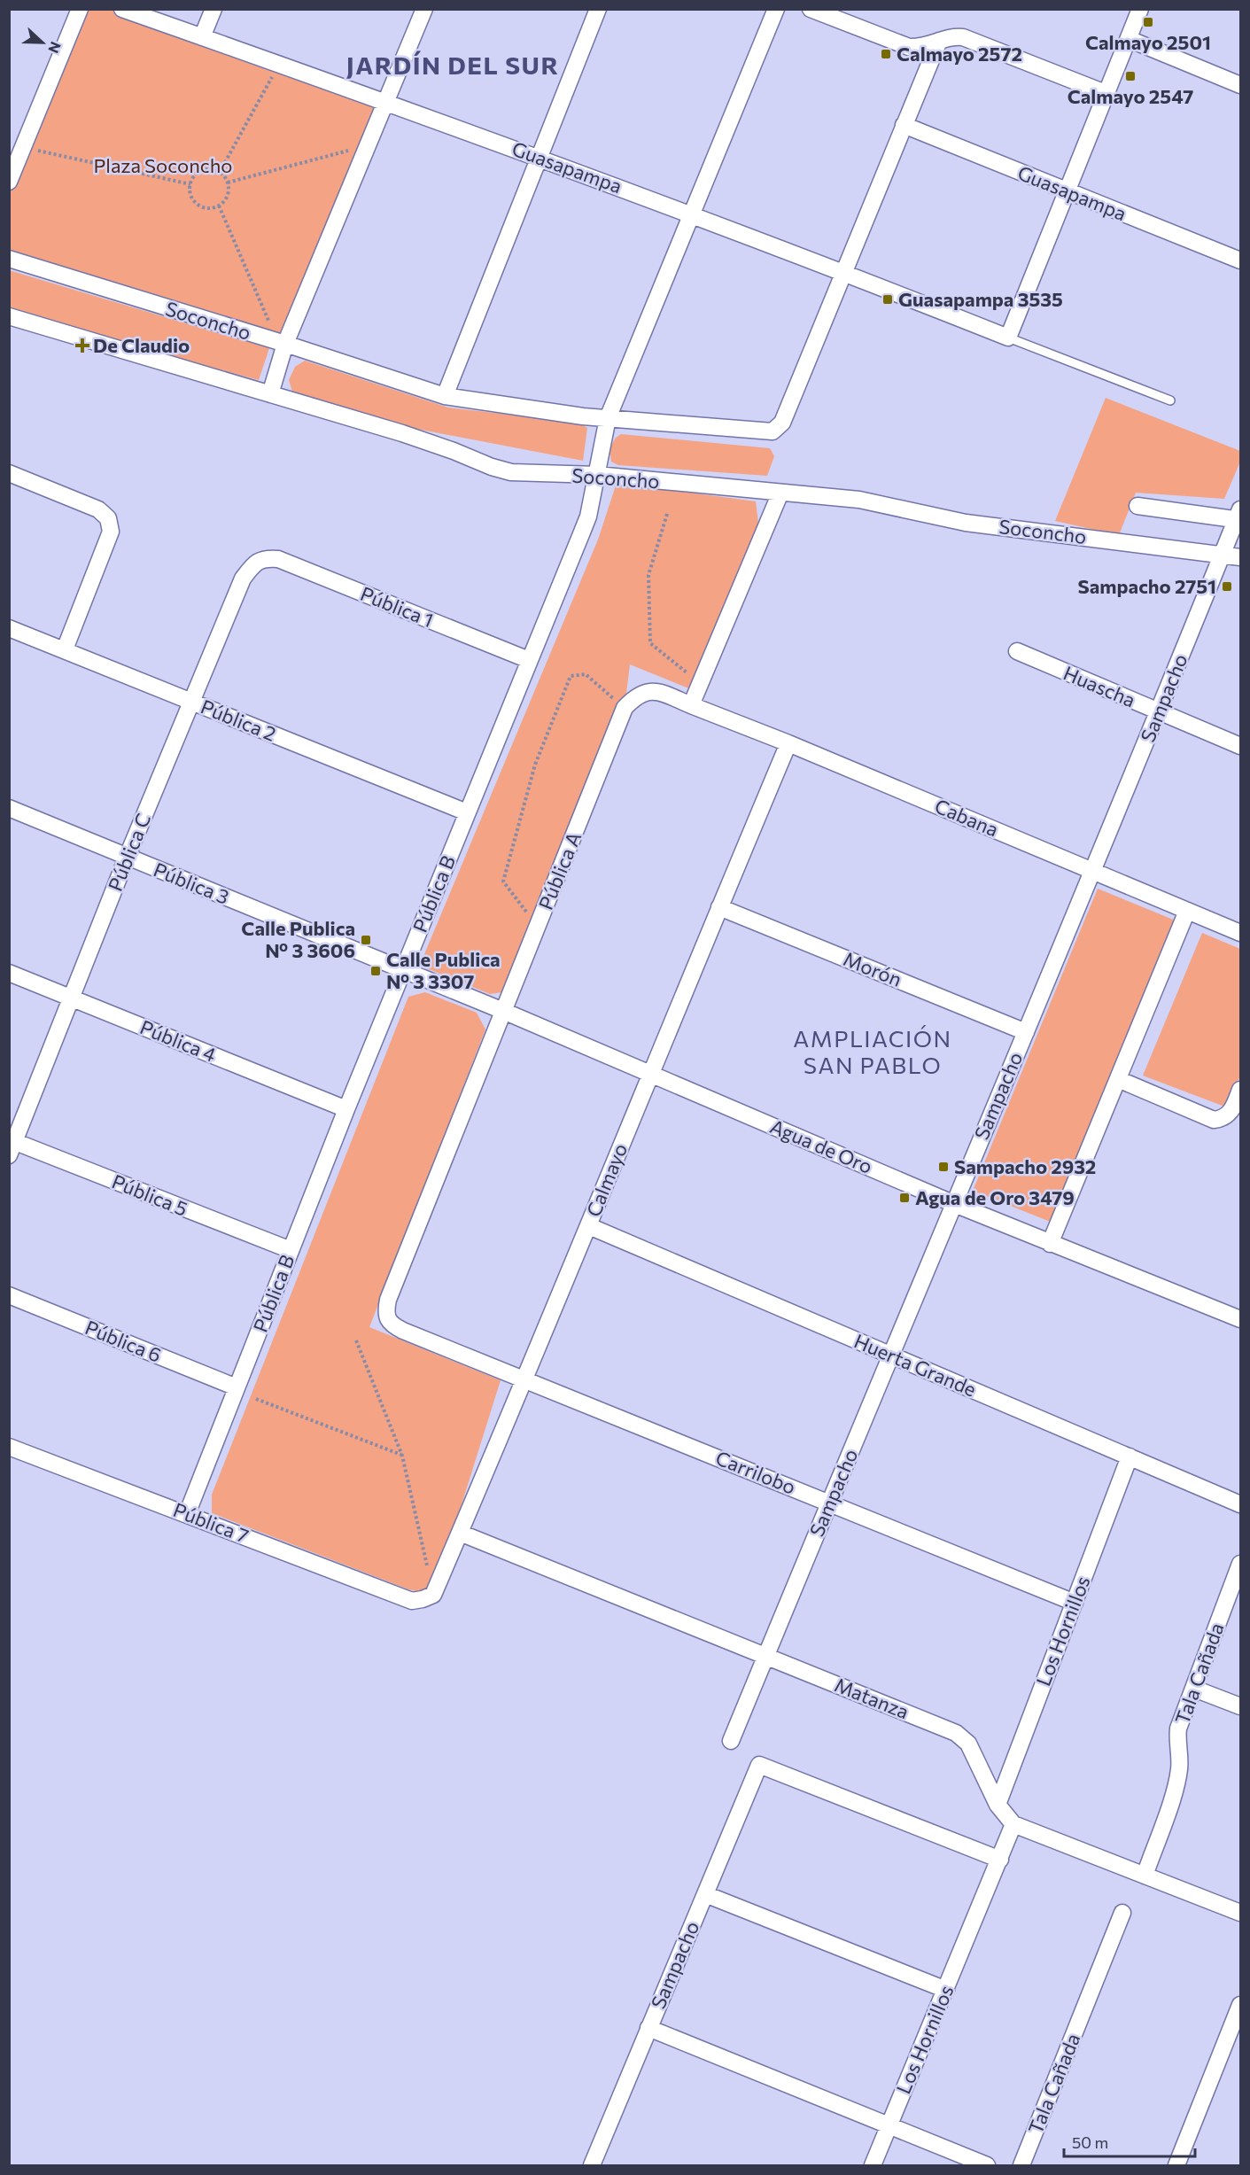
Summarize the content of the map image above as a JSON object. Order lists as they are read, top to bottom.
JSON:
{
  "streets": {
    "street": [
      "Guasapampa",
      "Soconcho",
      "Pública 1",
      "Huascha",
      "Sampacho",
      "Pública 2",
      "Cabana",
      "Pública C",
      "Pública A",
      "Pública 3",
      "Pública B",
      "Morón",
      "Pública 4",
      "Agua de Oro",
      "Calmayo",
      "Pública 5",
      "Pública 6",
      "Huerta Grande",
      "Carrilobo",
      "Pública 7",
      "Los Hornillos",
      "Tala Cañada",
      "Matanza"
    ]
  },
  "crossings": [
    ["Guasapampa", "Soconcho"],
    ["Guasapampa", "Pública B"],
    ["Soconcho", "Sampacho"],
    ["Soconcho", "Pública B"],
    ["Pública 1", "Pública C"],
    ["Pública 1", "Pública B"],
    ["Huascha", "Sampacho"],
    ["Sampacho", "Cabana"],
    ["Sampacho", "Morón"],
    ["Sampacho", "Agua de Oro"],
    ["Sampacho", "Huerta Grande"],
    ["Sampacho", "Carrilobo"],
    ["Sampacho", "Los Hornillos"],
    ["Sampacho", "Matanza"],
    ["Pública 2", "Pública C"],
    ["Pública 2", "Pública B"],
    ["Cabana", "Calmayo"],
    ["Pública C", "Pública 3"],
    ["Pública C", "Pública 4"],
    ["Pública C", "Pública 5"],
    ["Pública A", "Agua de Oro"],
    ["Pública A", "Calmayo"],
    ["Pública A", "Carrilobo"],
    ["Pública 3", "Pública B"],
    ["Pública 3", "Agua de Oro"],
    ["Pública B", "Pública 4"],
    ["Pública B", "Agua de Oro"],
    ["Pública B", "Pública 5"],
    ["Pública B", "Pública 6"],
    ["Pública B", "Pública 7"],
    ["Morón", "Calmayo"],
    ["Agua de Oro", "Calmayo"],
    ["Calmayo", "Huerta Grande"],
    ["Calmayo", "Carrilobo"],
    ["Calmayo", "Pública 7"],
    ["Calmayo", "Matanza"],
    ["Huerta Grande", "Los Hornillos"],
    ["Carrilobo", "Los Hornillos"],
    ["Los Hornillos", "Matanza"],
    ["Tala Cañada", "Matanza"]
  ],
  "districts": ["JARDÍN DEL SUR", "AMPLIACIÓN SAN PABLO"],
  "parks": ["Plaza Soconcho"],
  "places": {
    "transit": [
      "Calmayo 2501",
      "Calmayo 2572",
      "Calmayo 2547",
      "Guasapampa 3535",
      "Sampacho 2751",
      "Calle Publica Nº 3 3606",
      "Calle Publica Nº 3 3307",
      "Sampacho 2932",
      "Agua de Oro 3479"
    ],
    "health": ["De Claudio"]
  },
  "scale_bar": "50 m",
  "north": "right"
}
